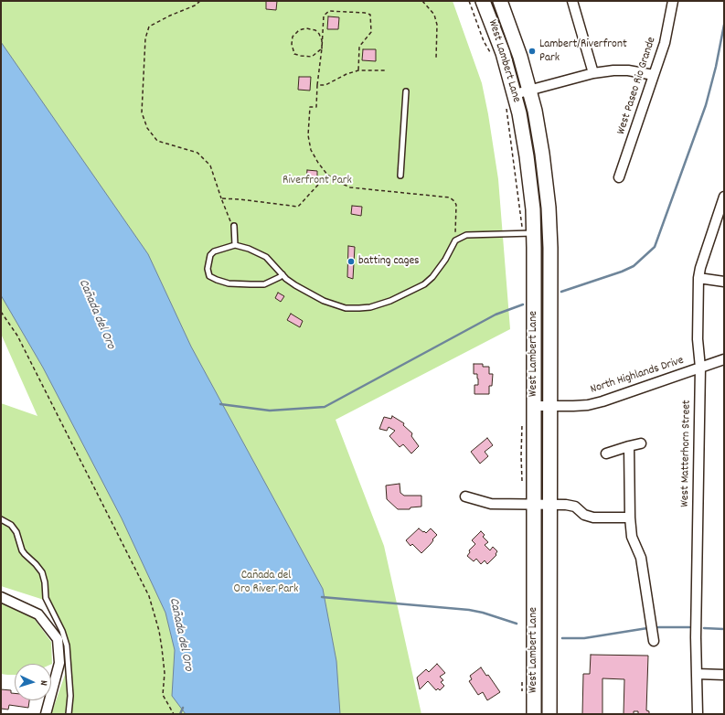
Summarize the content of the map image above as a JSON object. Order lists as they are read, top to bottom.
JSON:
{
  "streets": {
    "main road": ["West Lambert Lane"],
    "street": ["West Paseo Rio Grande", "North Highlands Drive", "West Matterhorn Street"]
  },
  "crossings": [
    ["West Lambert Lane", "North Highlands Drive"],
    ["North Highlands Drive", "West Matterhorn Street"]
  ],
  "water": ["Cañada del Oro"],
  "parks": ["Riverfront Park", "Cañada del Oro River Park"],
  "places": ["Lambert/Riverfront Park", "batting cages"],
  "north": "right"
}
